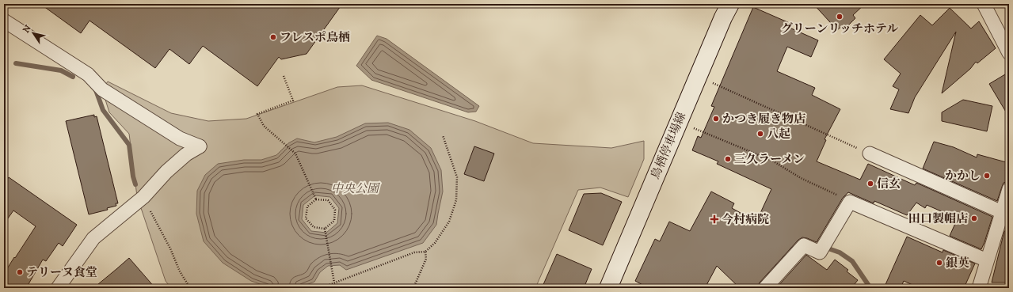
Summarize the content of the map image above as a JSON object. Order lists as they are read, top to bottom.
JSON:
{
  "streets": {
    "main road": ["鳥栖停車場線"]
  },
  "parks": ["中央公園"],
  "places": {
    "other": [
      "グリーンリッチホテル",
      "フレスポ鳥栖",
      "かつき履き物店",
      "八起",
      "三久ラーメン",
      "かかし",
      "信玄",
      "田口製帽店",
      "銀英",
      "テリーヌ食堂"
    ],
    "health": ["今村病院"]
  },
  "north": "top left"
}
